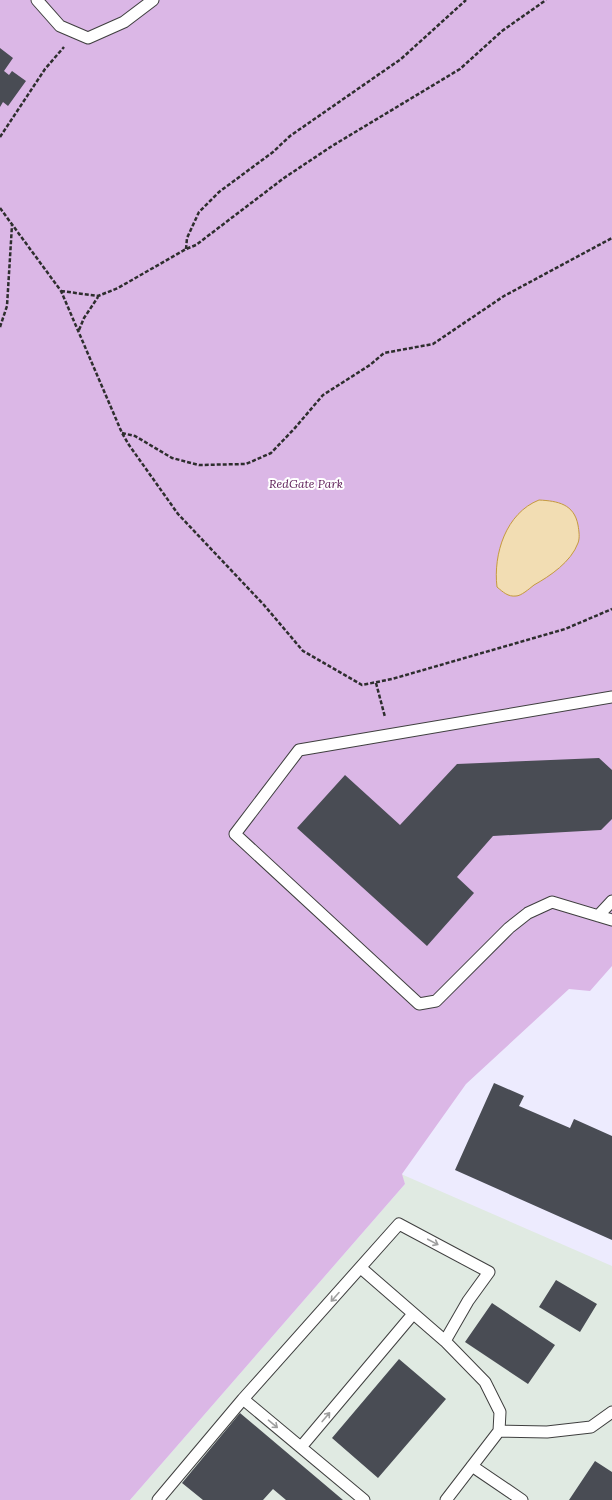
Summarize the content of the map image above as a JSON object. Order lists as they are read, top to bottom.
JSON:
{
  "parks": ["RedGate Park"]
}
